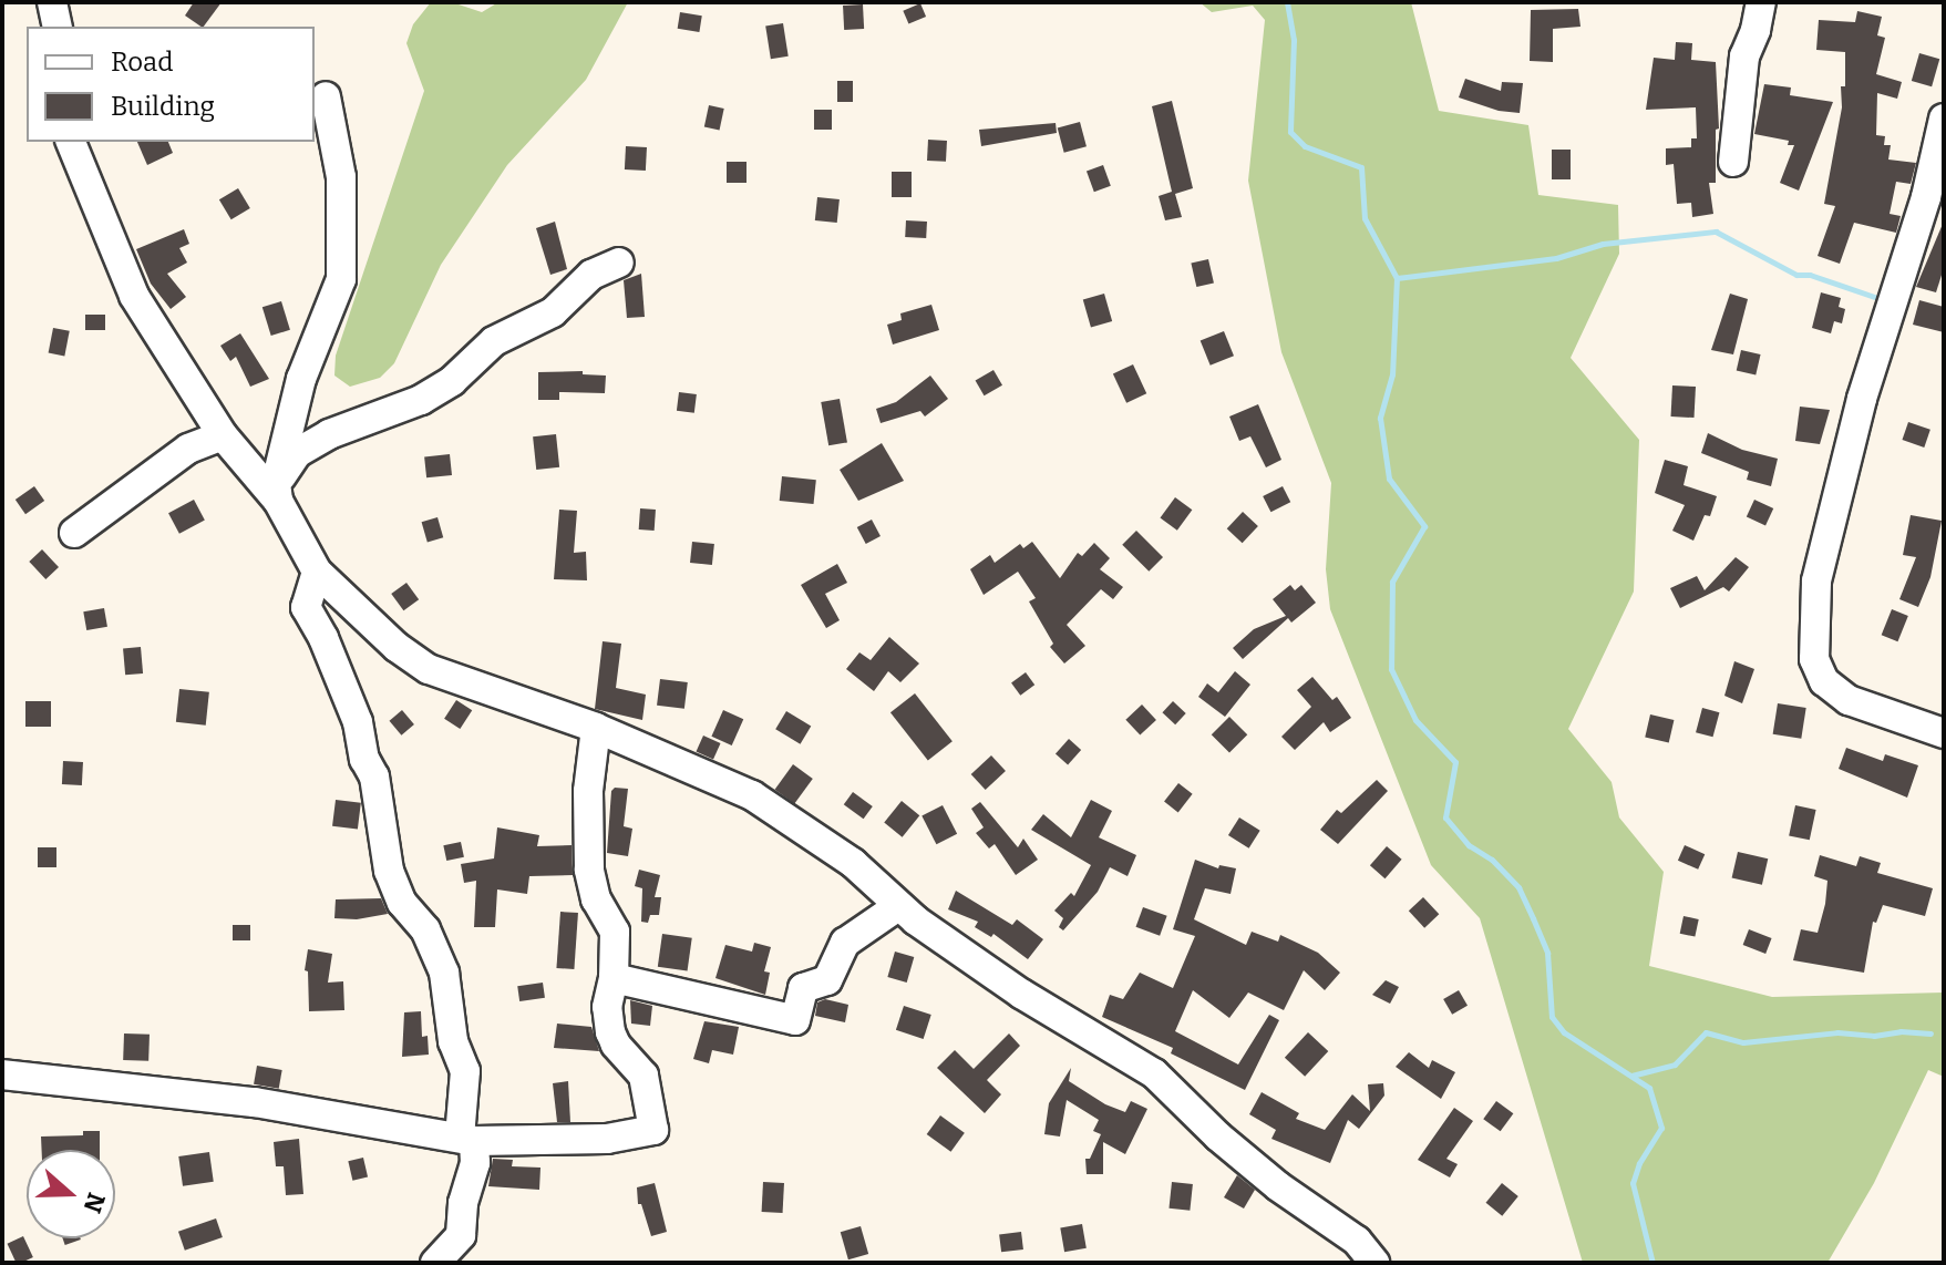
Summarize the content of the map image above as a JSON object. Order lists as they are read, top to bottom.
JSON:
{
  "legend": ["Road", "Building"],
  "north": "right"
}
